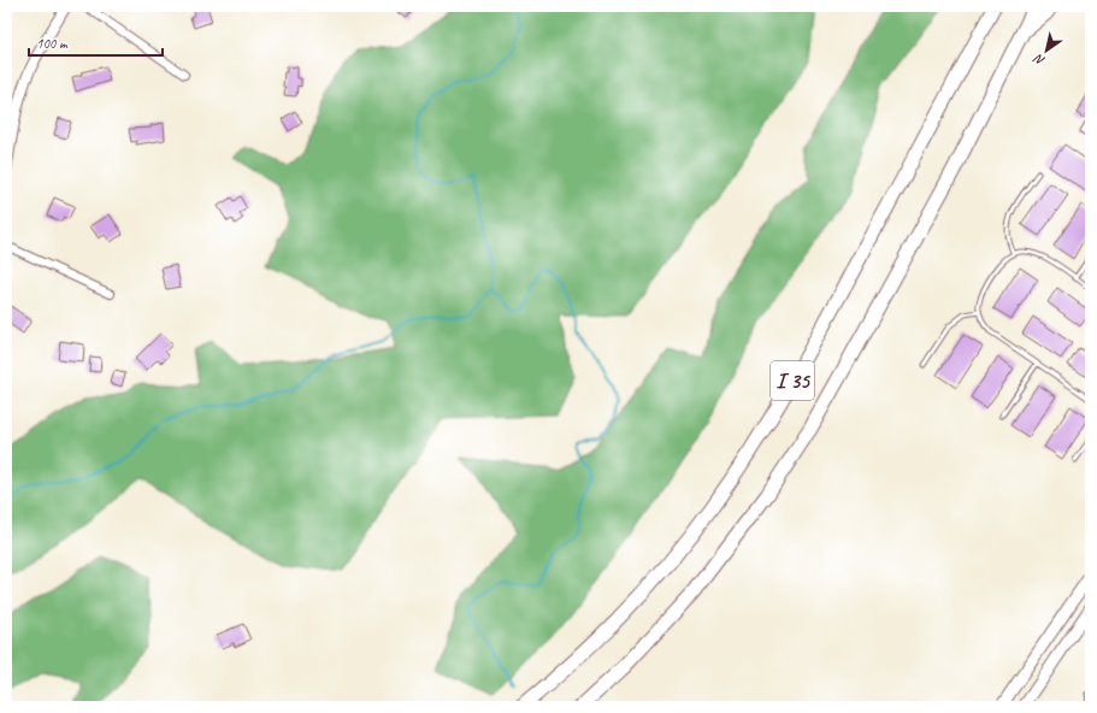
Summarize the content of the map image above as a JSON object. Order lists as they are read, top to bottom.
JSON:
{
  "streets": {
    "highway": ["I 35"]
  },
  "scale_bar": "100 m",
  "north": "bottom left"
}
